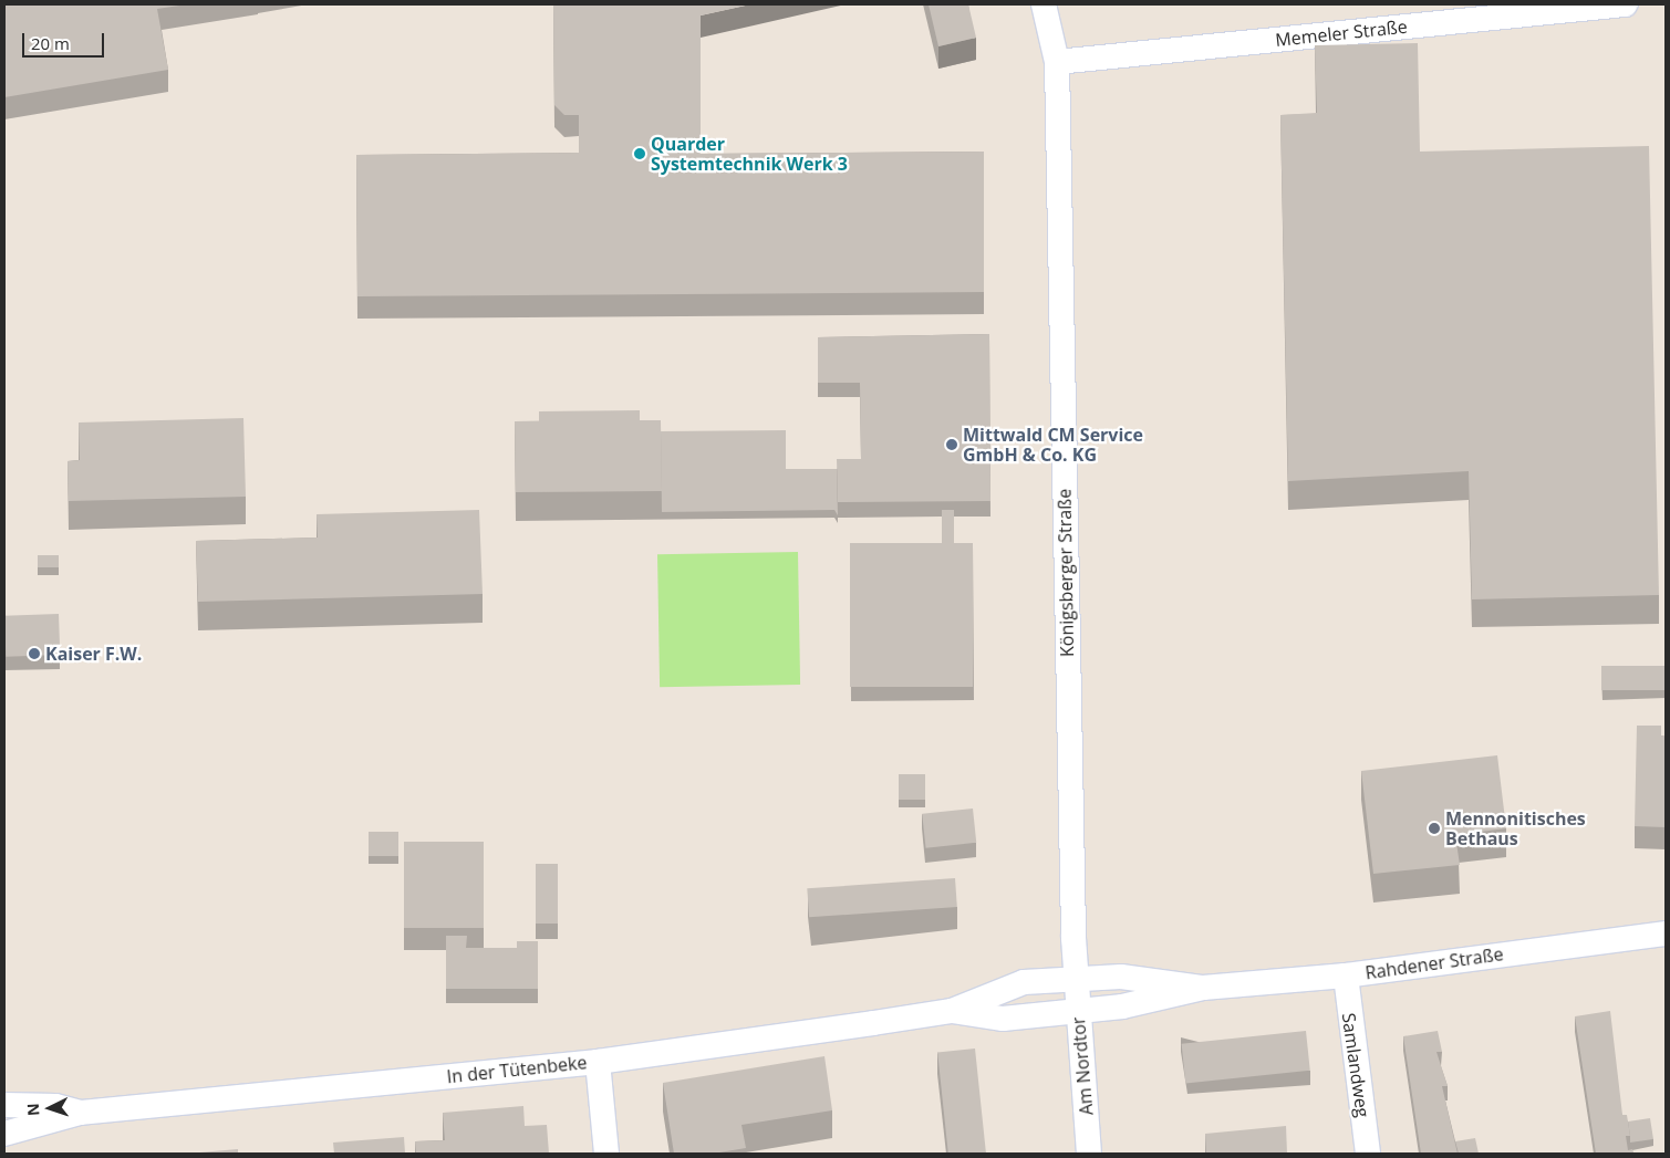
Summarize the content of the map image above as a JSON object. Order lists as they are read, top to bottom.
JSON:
{
  "streets": {
    "street": [
      "Memeler Straße",
      "Königsberger Straße",
      "Rahdener Straße",
      "Samlandweg",
      "Am Nordtor",
      "In der Tütenbeke"
    ]
  },
  "crossings": [
    ["Memeler Straße", "Königsberger Straße"],
    ["Königsberger Straße", "Rahdener Straße"],
    ["Königsberger Straße", "Am Nordtor"],
    ["Königsberger Straße", "In der Tütenbeke"],
    ["Rahdener Straße", "Samlandweg"],
    ["Rahdener Straße", "Am Nordtor"],
    ["Rahdener Straße", "In der Tütenbeke"],
    ["Am Nordtor", "In der Tütenbeke"]
  ],
  "places": [
    "Quarder Systemtechnik Werk 3",
    "Mittwald CM Service GmbH & Co. KG",
    "Kaiser F.W.",
    "Mennonitisches Bethaus"
  ],
  "scale_bar": "20 m",
  "north": "left"
}
